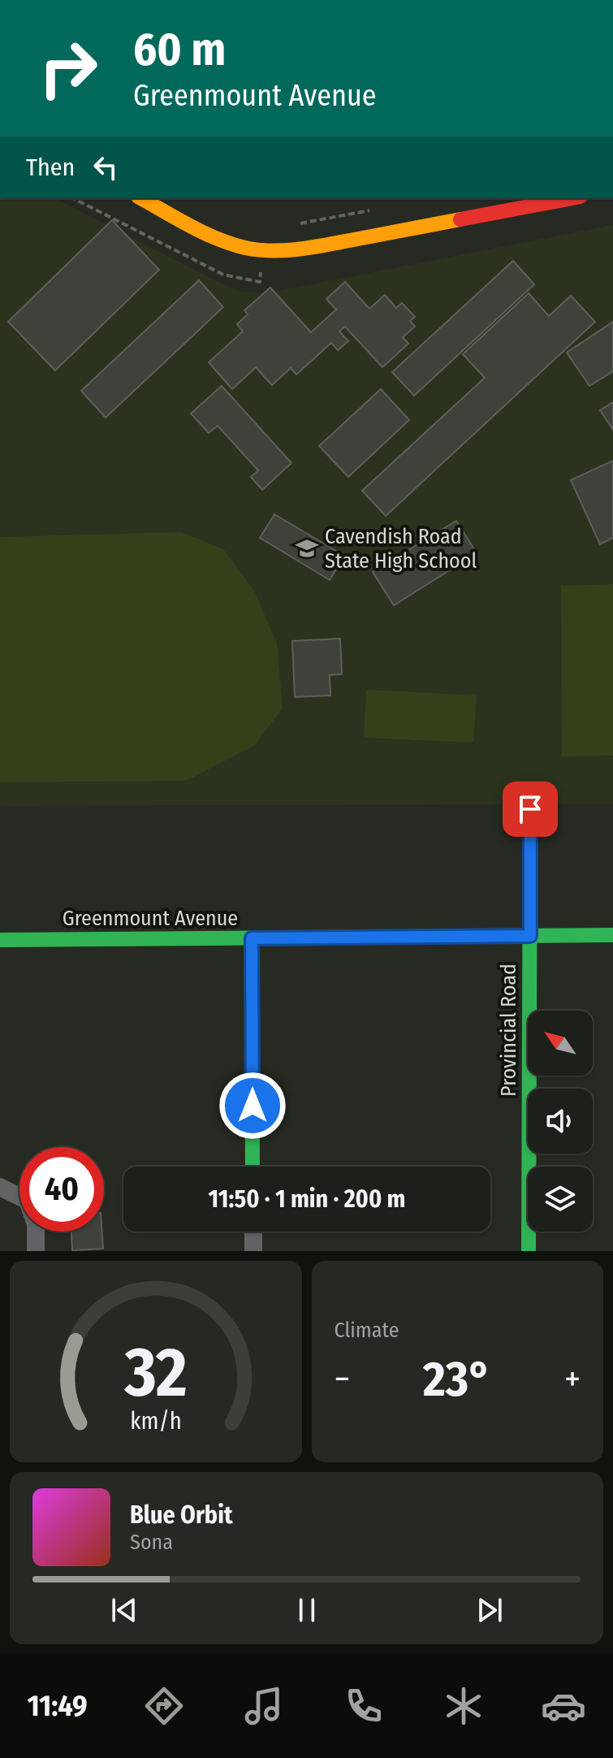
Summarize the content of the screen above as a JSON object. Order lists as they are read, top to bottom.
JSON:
{
  "streets": {
    "street": ["Greenmount Avenue", "Provincial Road"]
  },
  "crossings": [
    ["Greenmount Avenue", "Provincial Road"]
  ],
  "places": {
    "school or university": ["Cavendish Road State High School"]
  },
  "north": "top left",
  "page": {
    "turn": ["60 m", "Greenmount Avenue"],
    "then": "Then",
    "limit": "40",
    "trip": "11:50 · 1 min · 200 m",
    "tile": "Climate",
    "heat": ["−", "23°", "+"],
    "song": ["Blue Orbit", "Sona"],
    "tabs": "11:49",
    "gauge": ["32", "km/h"]
  }
}
